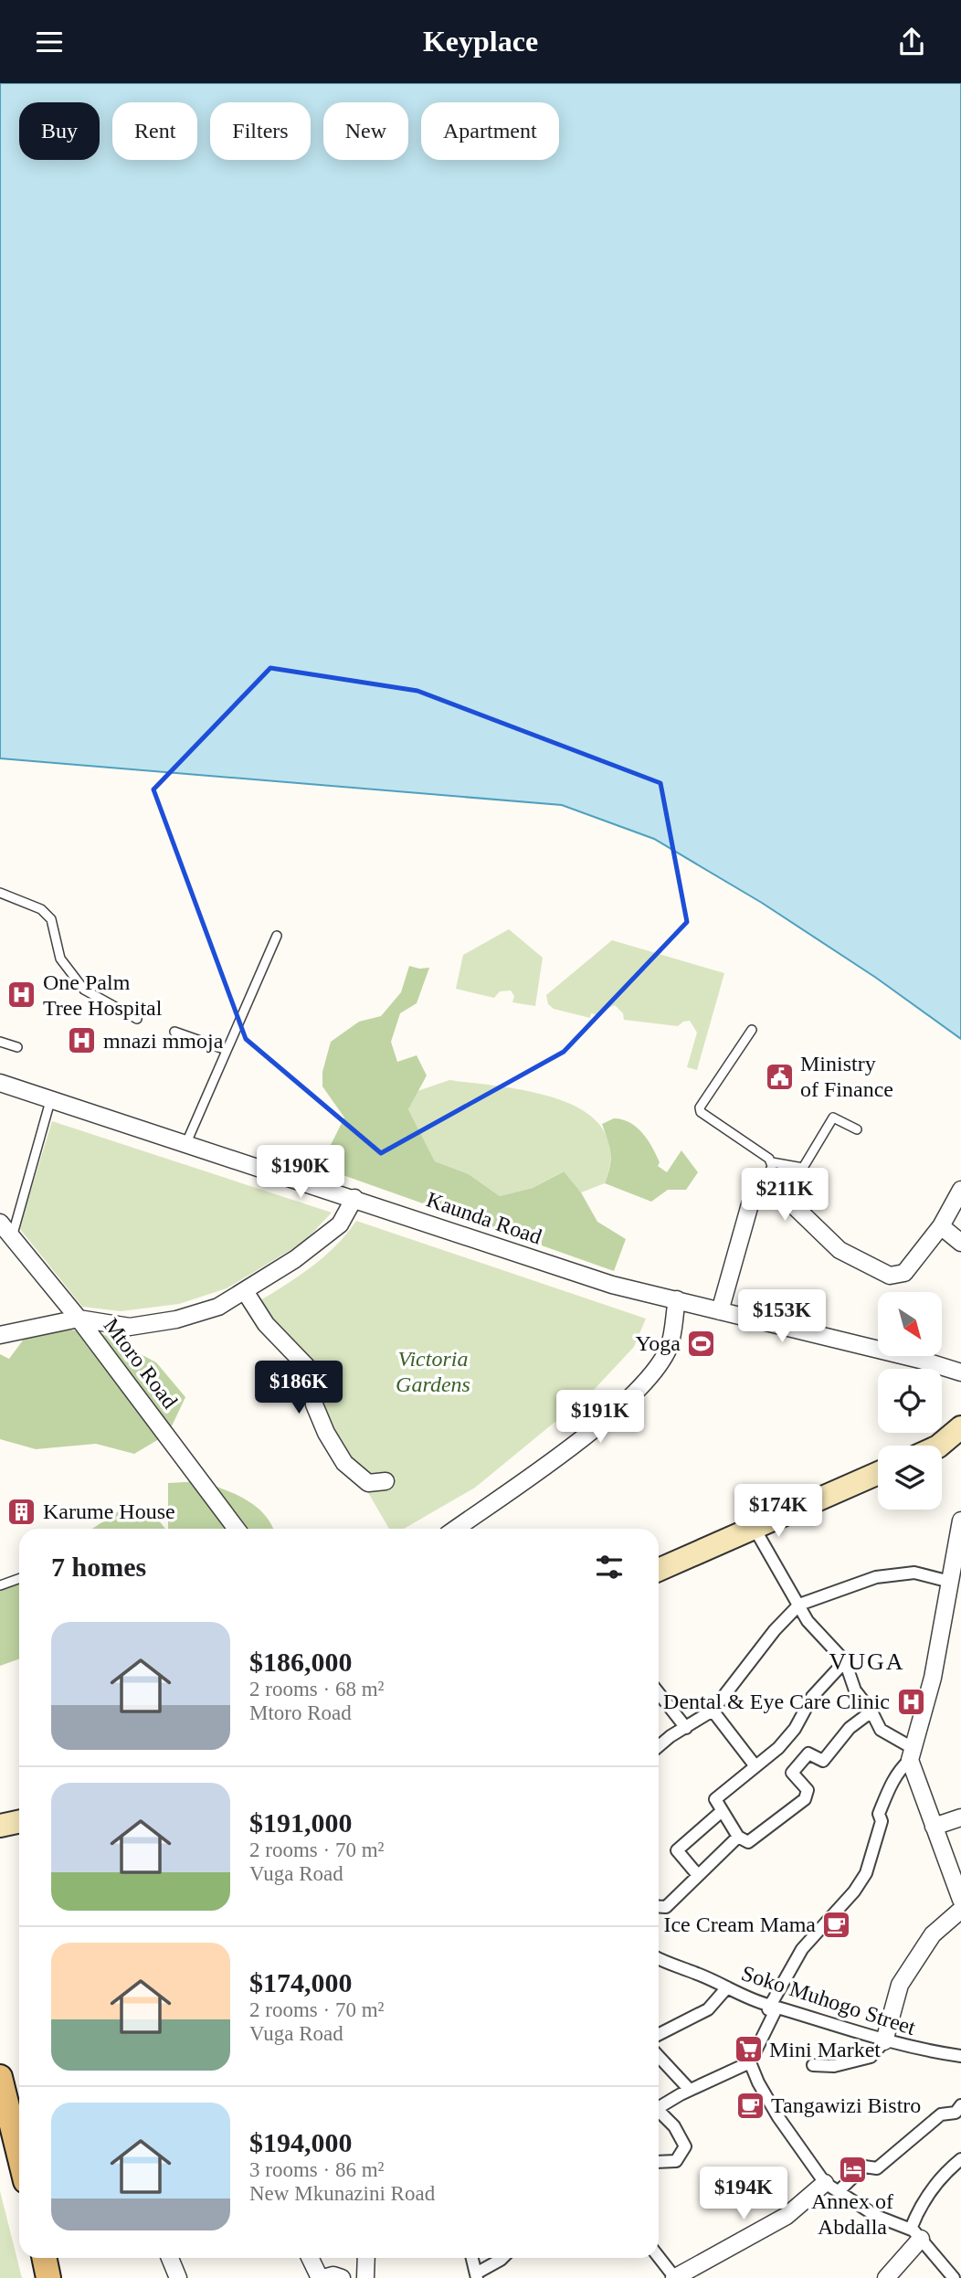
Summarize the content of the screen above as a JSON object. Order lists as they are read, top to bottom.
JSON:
{
  "streets": {
    "street": ["Kaunda Road", "Mtoro Road", "Soko Muhogo Street"]
  },
  "districts": ["VUGA"],
  "parks": ["Victoria Gardens"],
  "places": {
    "hospital": ["One Palm Tree Hospital", "mnazi mmoja", "Dental & Eye Care Clinic"],
    "public building": ["Ministry of Finance"],
    "sports": ["Yoga"],
    "building": ["Karume House"],
    "cafe": ["Ice Cream Mama", "Tangawizi Bistro"],
    "supermarket": ["Mini Market"],
    "hotel": ["Annex of Abdalla"]
  },
  "north": "bottom right",
  "page": {
    "header": "Keyplace",
    "chip": [
      "Buy",
      "Rent",
      "Filters",
      "New",
      "Apartment"
    ],
    "price": [
      "$190K",
      "$211K",
      "$153K",
      "$186K",
      "$191K",
      "$174K",
      "$194K"
    ],
    "heading": "7 homes",
    "list": [
      {
        "name": "$186,000",
        "note": "2 rooms · 68 m² · Mtoro Road"
      },
      {
        "name": "$191,000",
        "note": "2 rooms · 70 m² · Vuga Road"
      },
      {
        "name": "$174,000",
        "note": "2 rooms · 70 m² · Vuga Road"
      },
      {
        "name": "$194,000",
        "note": "3 rooms · 86 m² · New Mkunazini Road"
      }
    ]
  }
}
